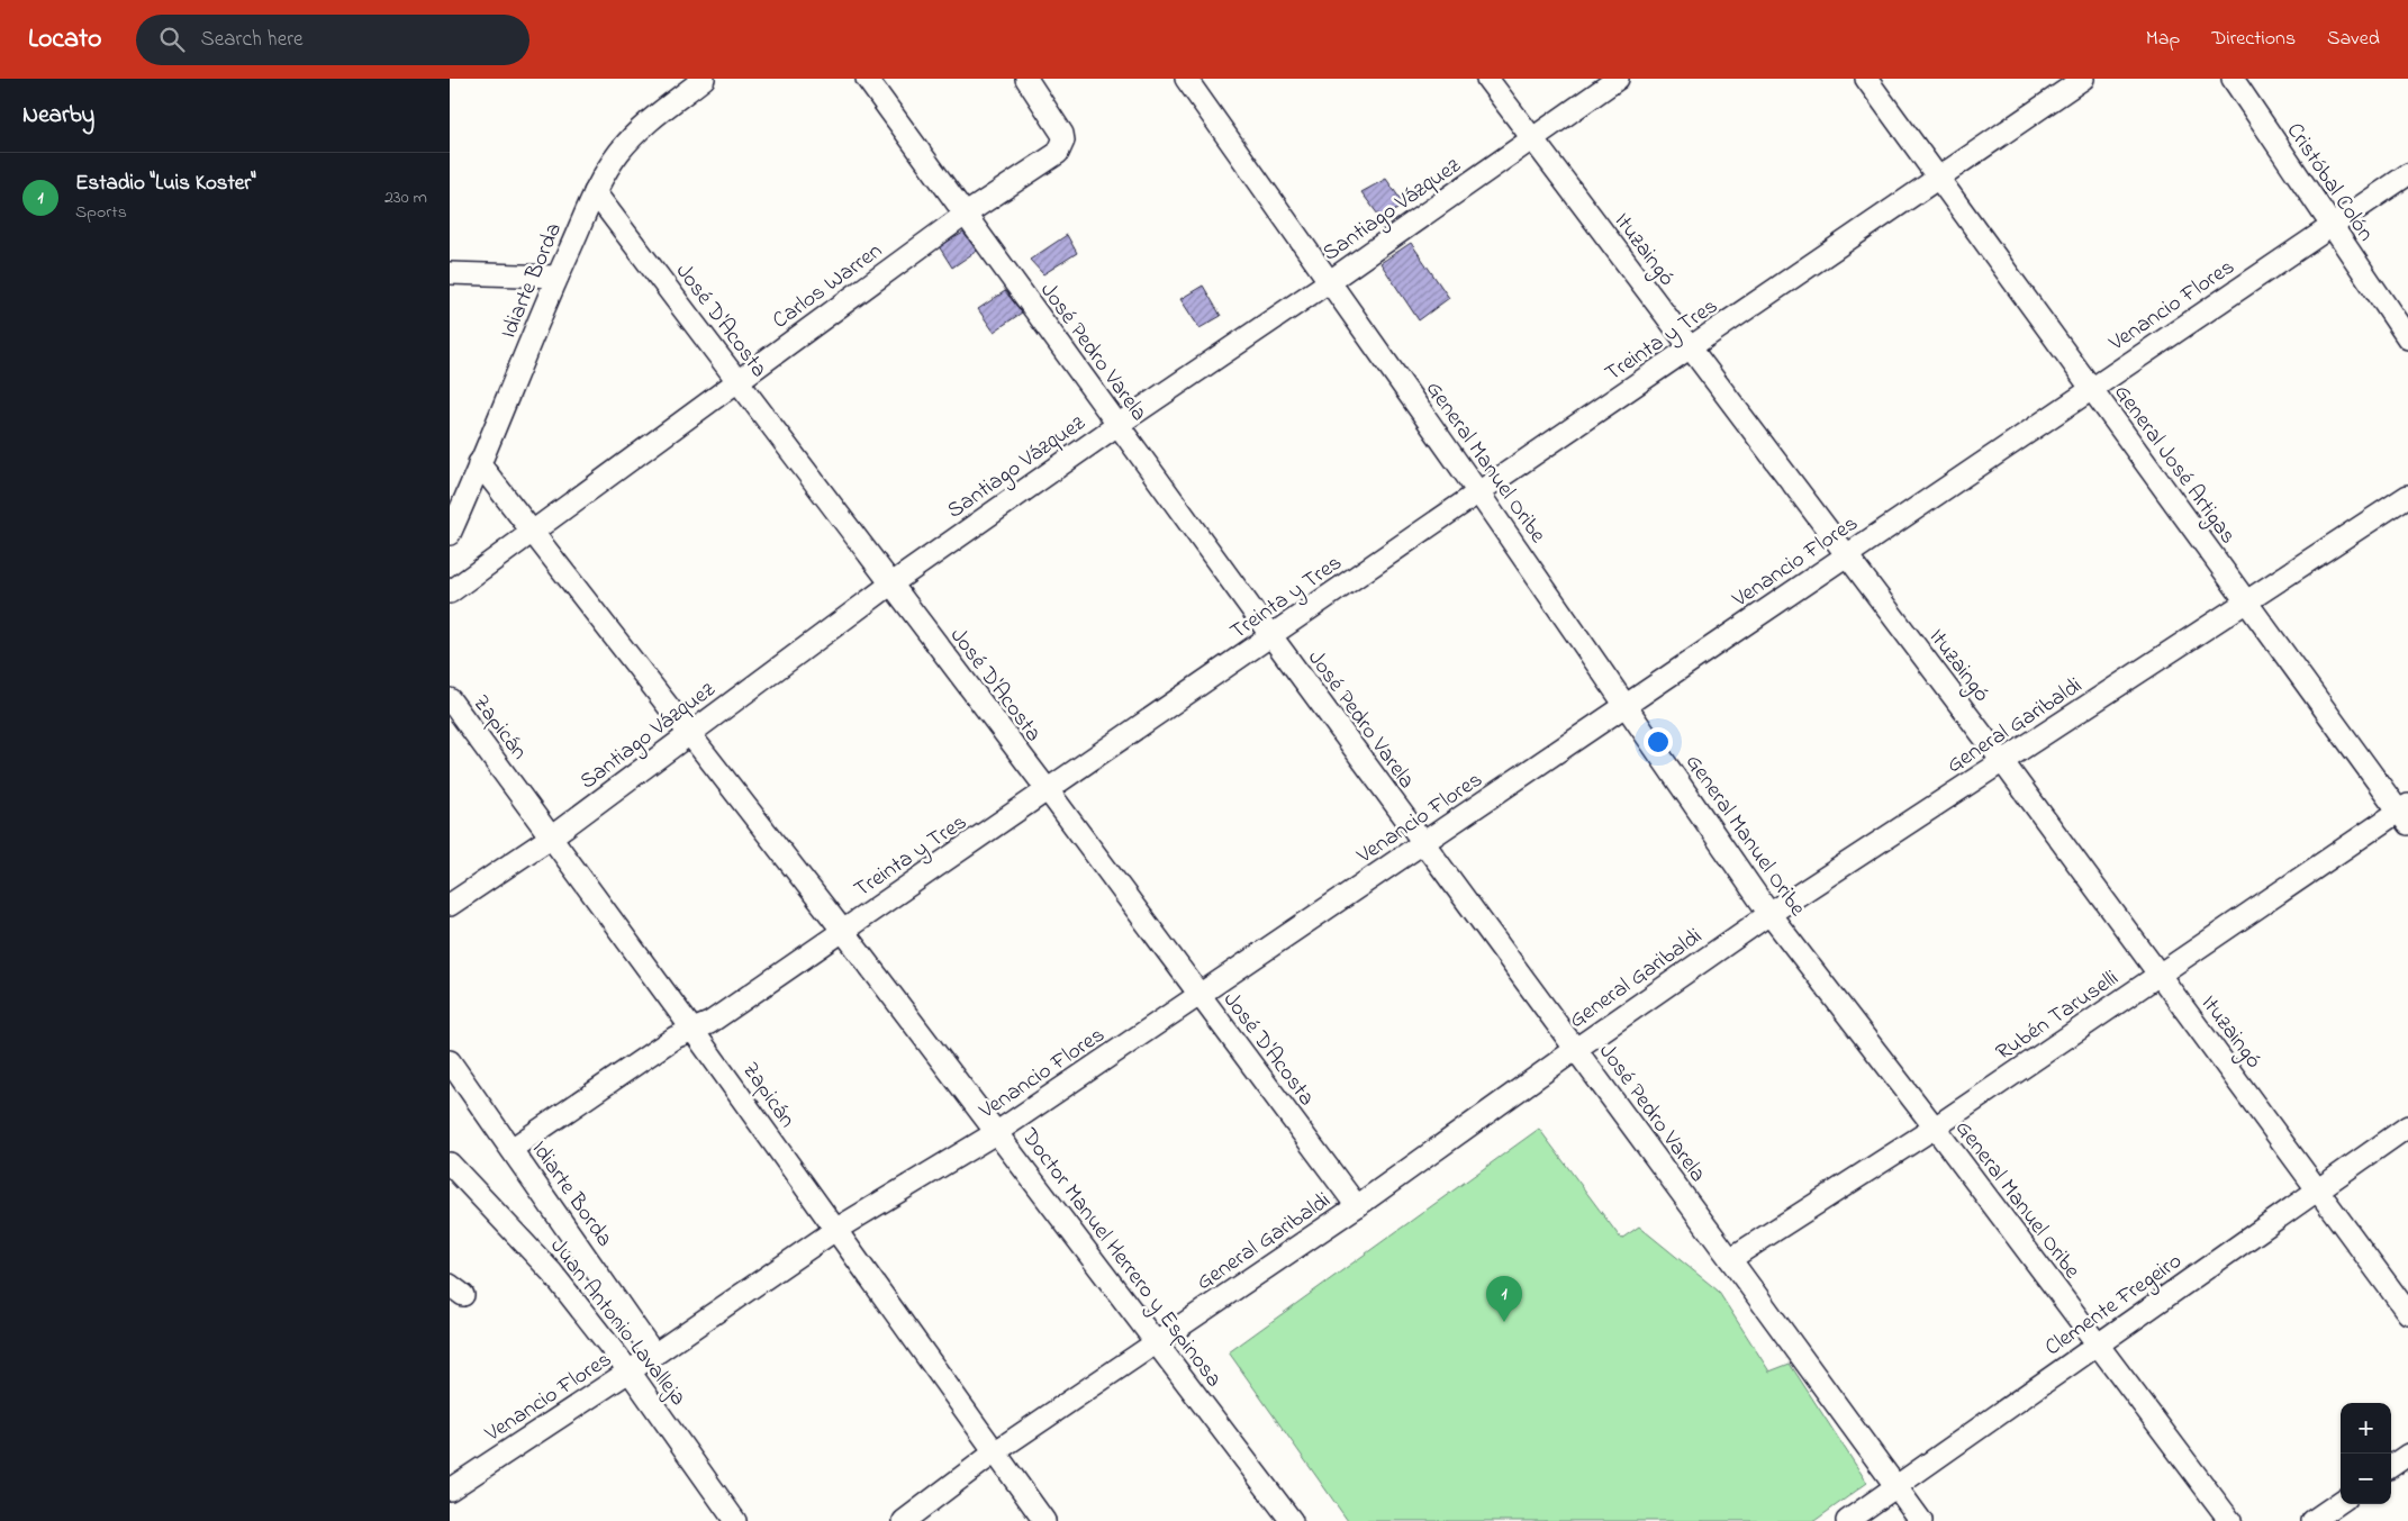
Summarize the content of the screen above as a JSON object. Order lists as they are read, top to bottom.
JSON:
{
  "streets": {
    "street": [
      "Cristóbal Colón",
      "Santiago Vázquez",
      "Ituzaingó",
      "Idiarte Borda",
      "Carlos Warren",
      "Venancio Flores",
      "José D'Acosta",
      "Treinta y Tres",
      "José Pedro Varela",
      "General Manuel Oribe",
      "General José Artigas",
      "General Garibaldi",
      "Zapicán",
      "Rubén Taruselli",
      "Doctor Manuel Herrero y Espinosa",
      "Clemente Fregeiro",
      "Juan Antonio Lavalleja"
    ]
  },
  "crossings": [
    ["Cristóbal Colón", "Venancio Flores"],
    ["Santiago Vázquez", "Ituzaingó"],
    ["Santiago Vázquez", "José D'Acosta"],
    ["Santiago Vázquez", "José Pedro Varela"],
    ["Santiago Vázquez", "General Manuel Oribe"],
    ["Santiago Vázquez", "Zapicán"],
    ["Santiago Vázquez", "Doctor Manuel Herrero y Espinosa"],
    ["Ituzaingó", "Venancio Flores"],
    ["Ituzaingó", "Treinta y Tres"],
    ["Ituzaingó", "General Garibaldi"],
    ["Ituzaingó", "Rubén Taruselli"],
    ["Ituzaingó", "Clemente Fregeiro"],
    ["Idiarte Borda", "Venancio Flores"],
    ["Idiarte Borda", "José D'Acosta"],
    ["Idiarte Borda", "Treinta y Tres"],
    ["Idiarte Borda", "Doctor Manuel Herrero y Espinosa"],
    ["Carlos Warren", "José D'Acosta"],
    ["Carlos Warren", "José Pedro Varela"],
    ["Carlos Warren", "Doctor Manuel Herrero y Espinosa"],
    ["Venancio Flores", "José D'Acosta"],
    ["Venancio Flores", "José Pedro Varela"],
    ["Venancio Flores", "General Manuel Oribe"],
    ["Venancio Flores", "General José Artigas"],
    ["Venancio Flores", "Zapicán"],
    ["Venancio Flores", "Doctor Manuel Herrero y Espinosa"],
    ["Venancio Flores", "Juan Antonio Lavalleja"],
    ["José D'Acosta", "Treinta y Tres"],
    ["José D'Acosta", "General Garibaldi"],
    ["Treinta y Tres", "José Pedro Varela"],
    ["Treinta y Tres", "General Manuel Oribe"],
    ["Treinta y Tres", "General José Artigas"],
    ["Treinta y Tres", "Zapicán"],
    ["Treinta y Tres", "Doctor Manuel Herrero y Espinosa"],
    ["José Pedro Varela", "General Garibaldi"],
    ["José Pedro Varela", "Rubén Taruselli"],
    ["José Pedro Varela", "Clemente Fregeiro"],
    ["General Manuel Oribe", "General Garibaldi"],
    ["General Manuel Oribe", "Rubén Taruselli"],
    ["General Manuel Oribe", "Clemente Fregeiro"],
    ["General José Artigas", "General Garibaldi"],
    ["General José Artigas", "Rubén Taruselli"],
    ["General Garibaldi", "Zapicán"],
    ["General Garibaldi", "Doctor Manuel Herrero y Espinosa"]
  ],
  "page": {
    "header": "Locato",
    "search": "Search here",
    "nav": ["Map", "Directions", "Saved"],
    "heading": "Nearby",
    "list": [
      {
        "mark": "1",
        "name": "Estadio \"Luis Koster\"",
        "note": "Sports",
        "value": "230 m"
      }
    ],
    "pins": "1",
    "map_buttons": ["+", "−"]
  }
}
